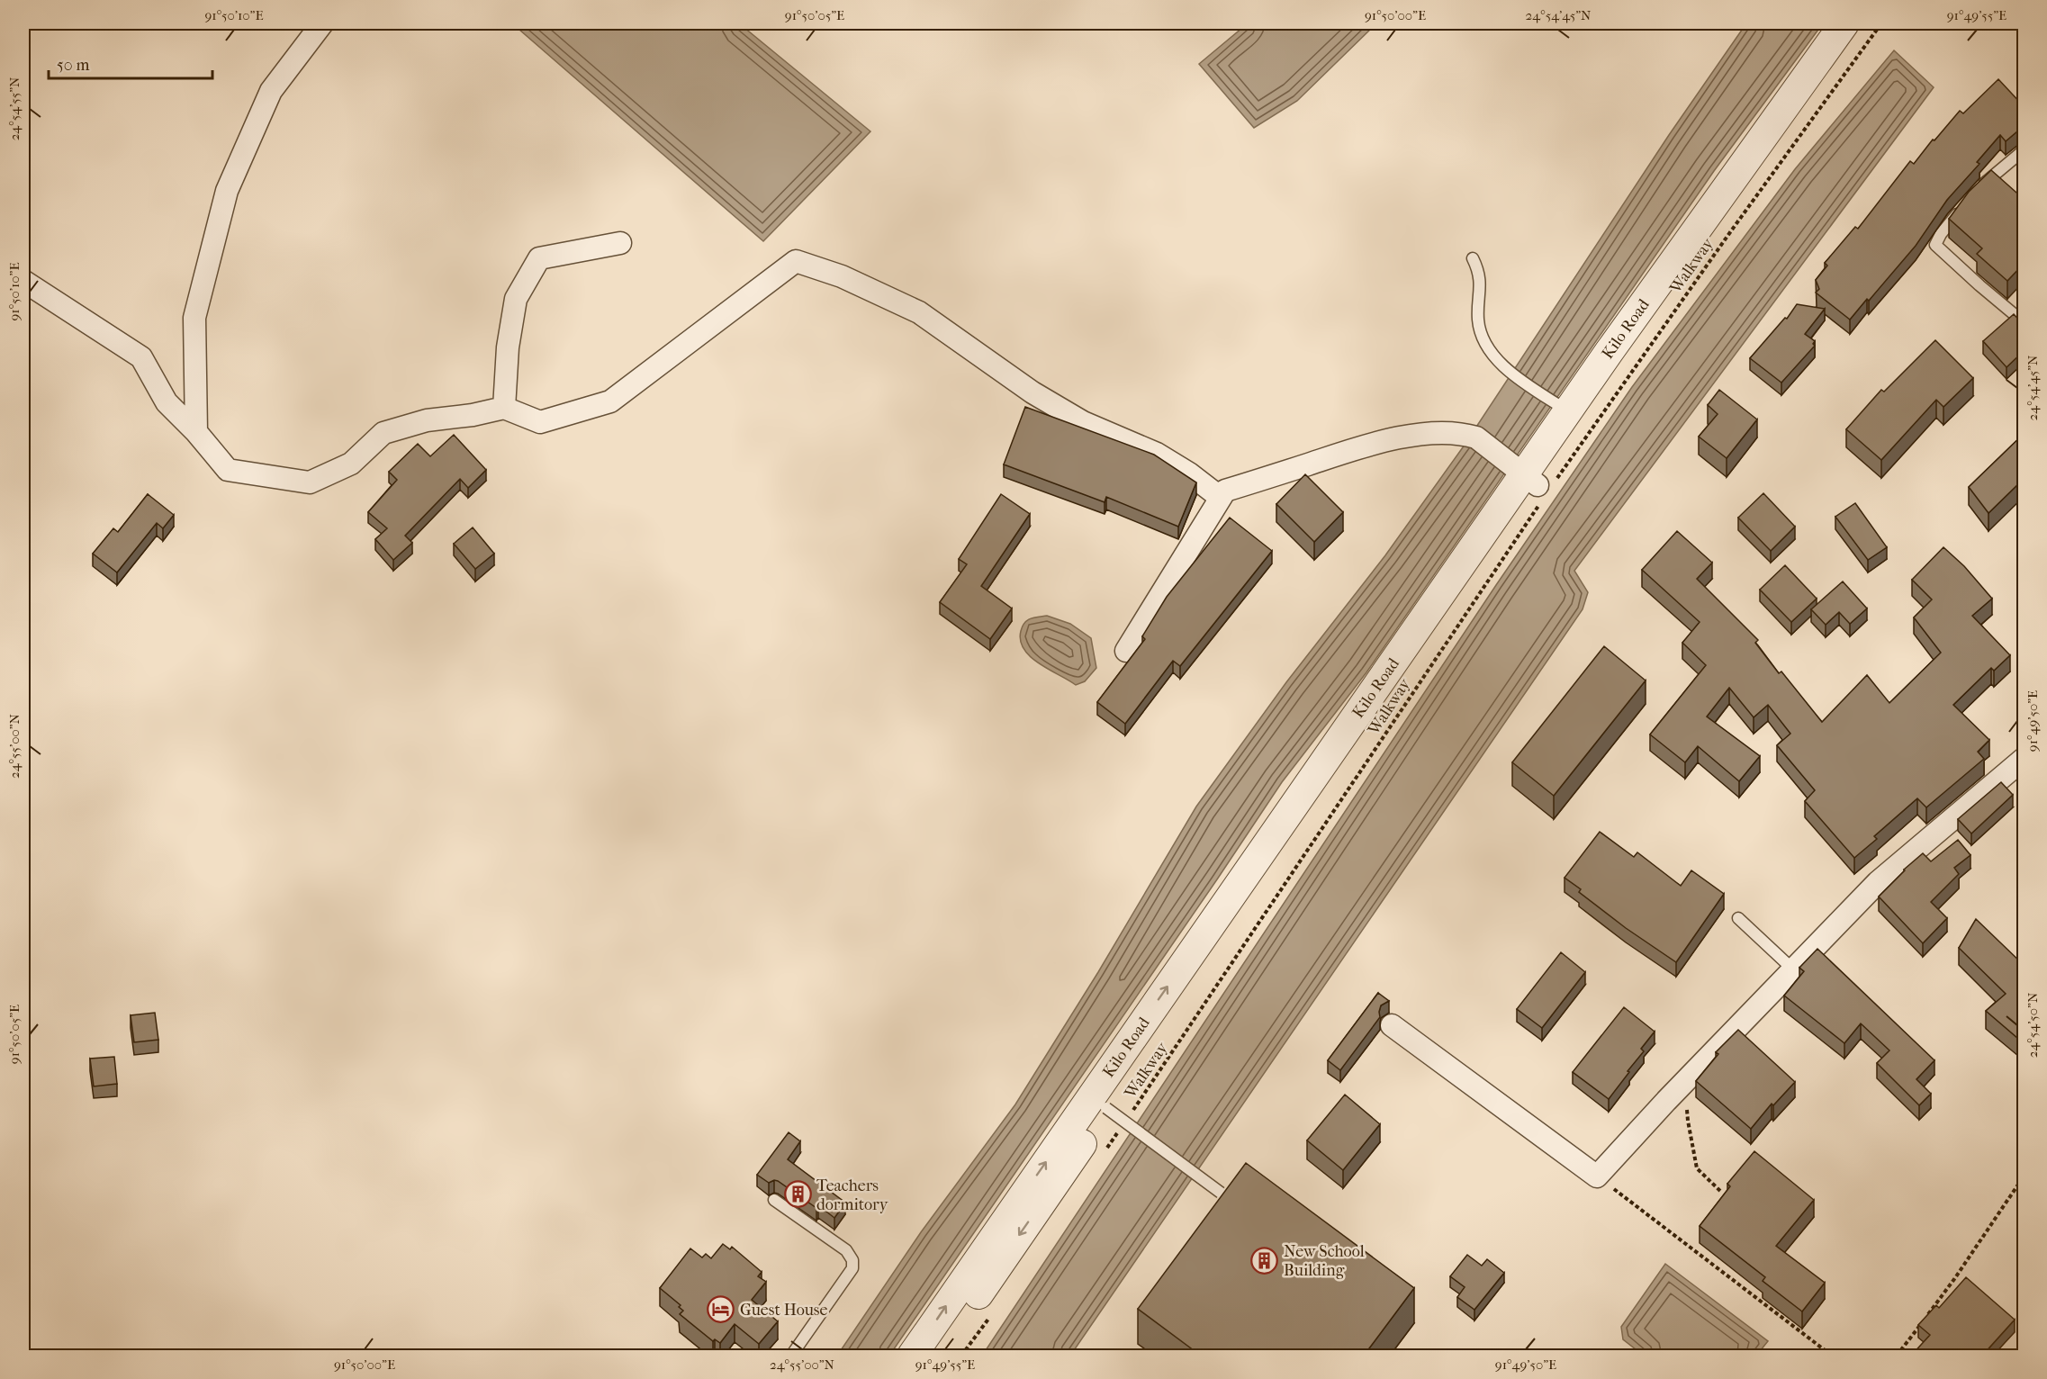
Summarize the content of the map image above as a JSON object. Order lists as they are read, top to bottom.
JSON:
{
  "streets": {
    "street": ["Kilo Road"],
    "path": ["Walkway"]
  },
  "crossings": [
    ["Walkway", "Kilo Road"]
  ],
  "places": {
    "building": ["Teachers dormitory", "New School Building"],
    "hotel": ["Guest House"]
  },
  "scale_bar": "50 m",
  "coordinates": [
    "91°50'10\"E",
    "91°50'05\"E",
    "91°50'00\"E",
    "24°54'45\"N",
    "91°49'55\"E",
    "24°54'55\"N",
    "91°49'50\"E",
    "24°55'00\"N",
    "24°54'50\"N"
  ]
}
